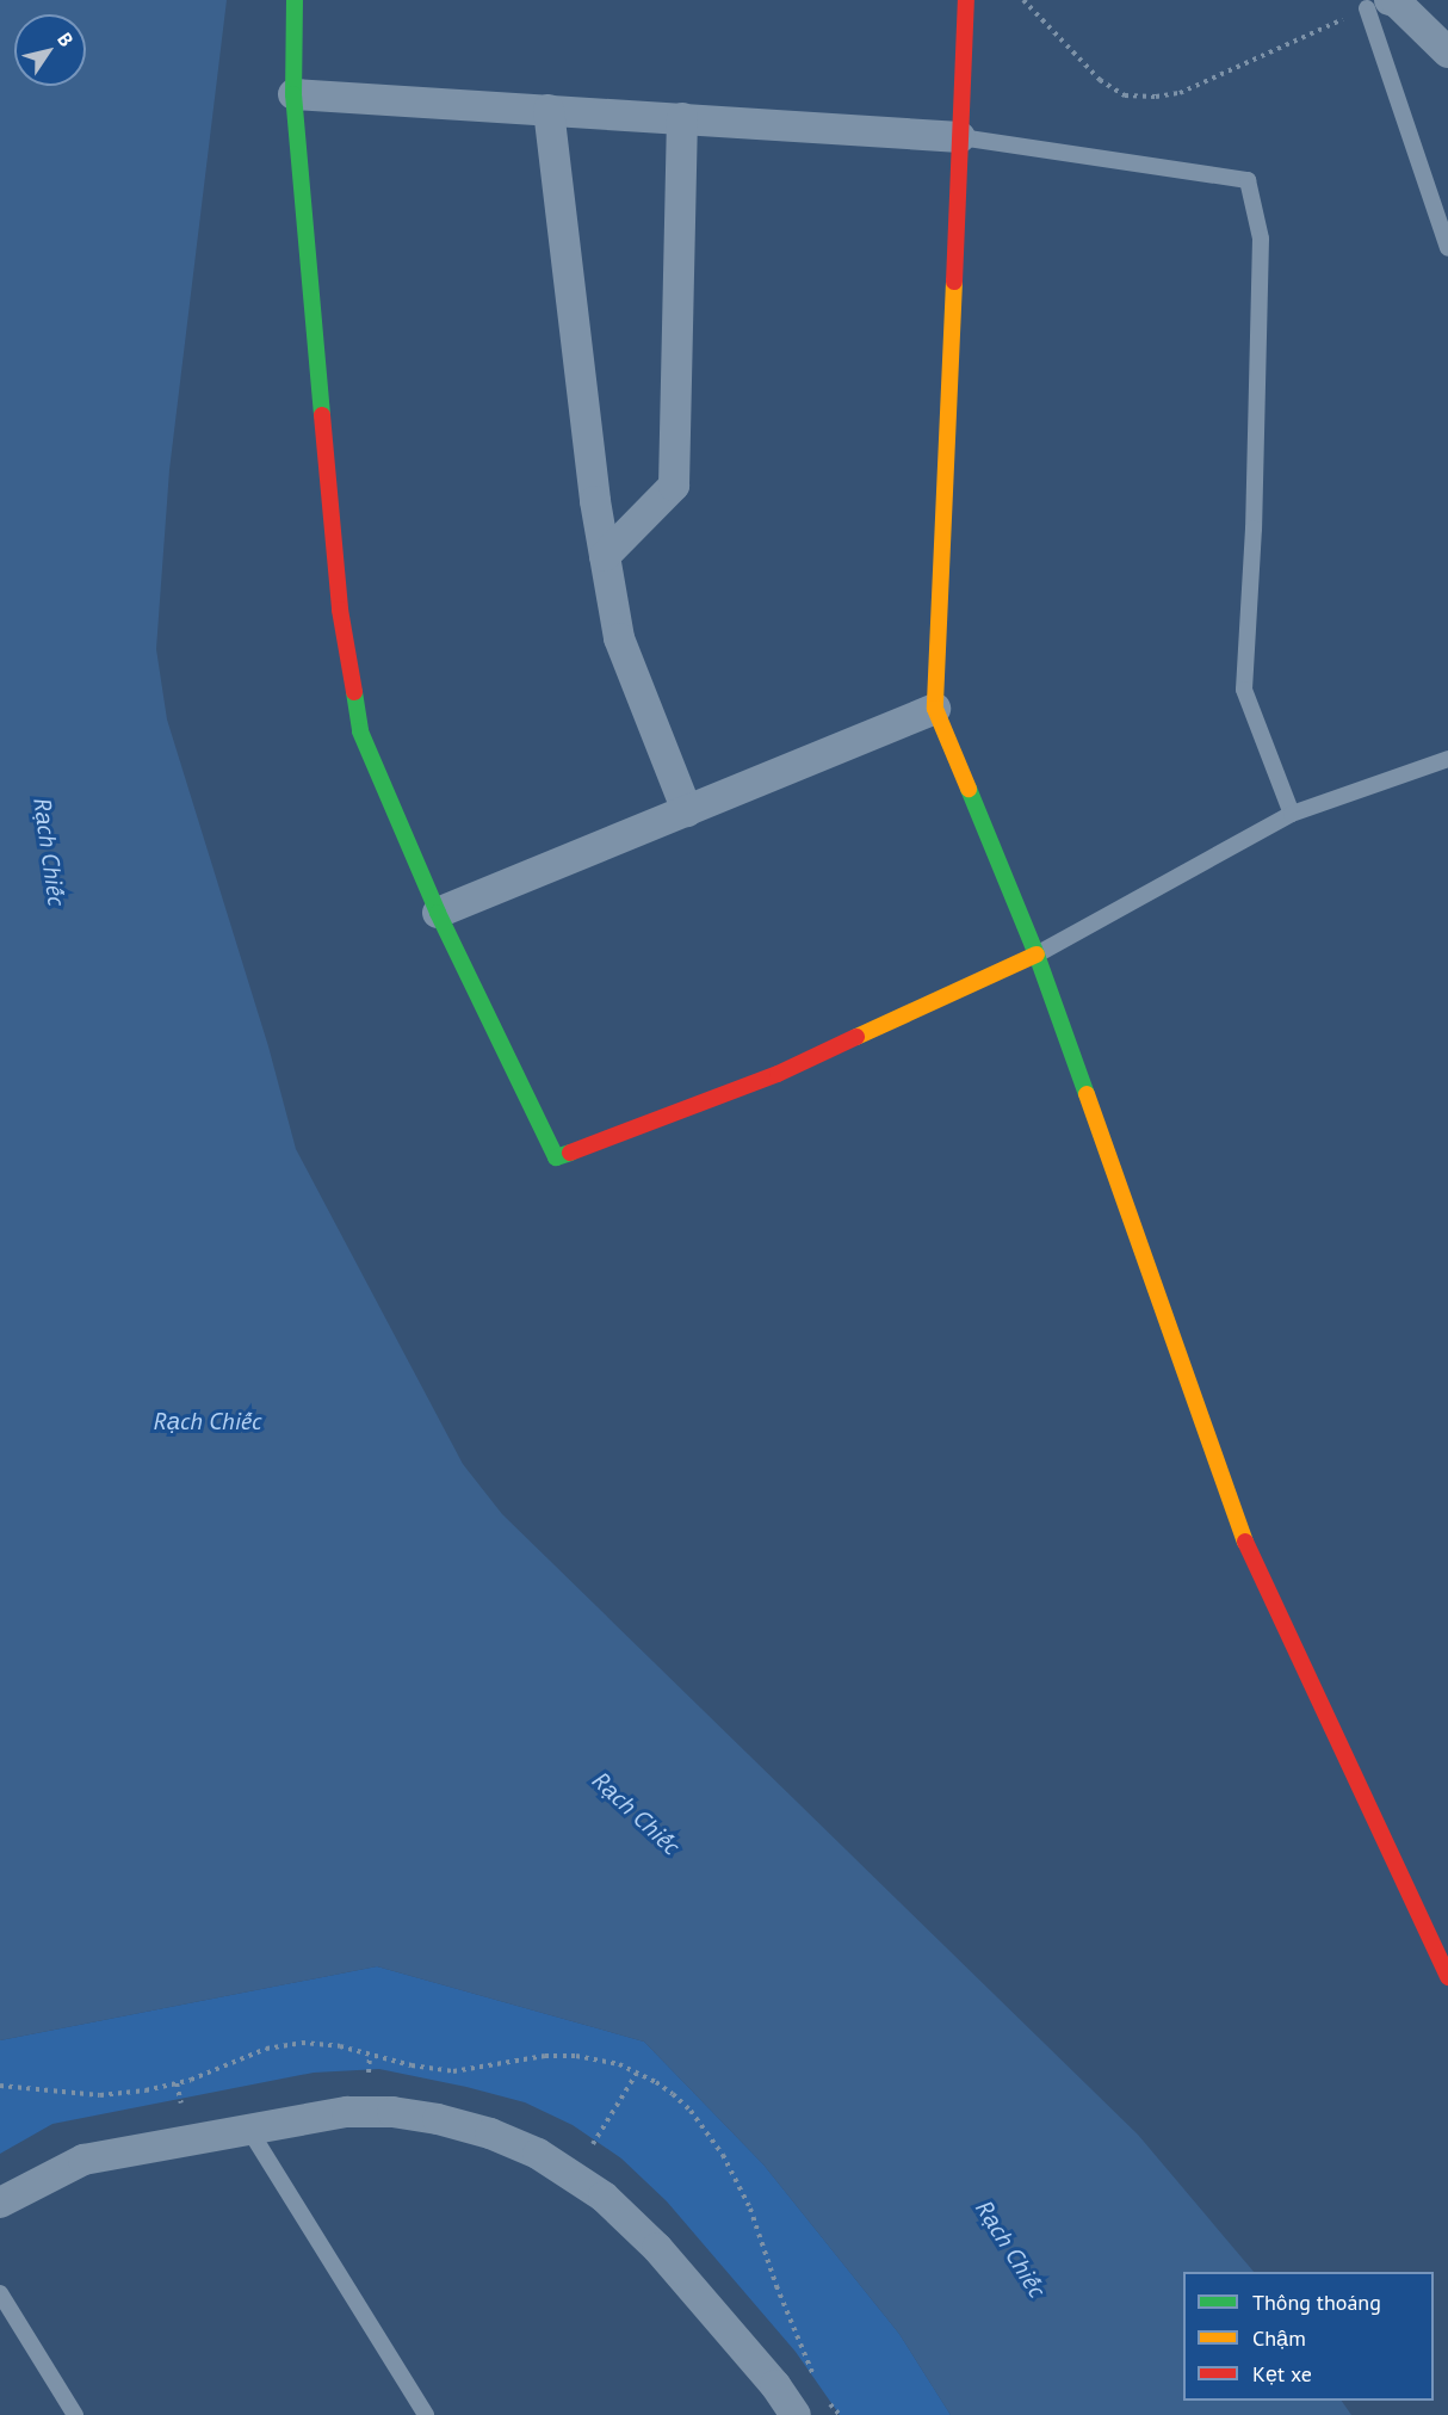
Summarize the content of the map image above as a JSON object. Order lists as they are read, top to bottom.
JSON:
{
  "water": ["Rạch Chiếc"],
  "legend": ["Thông thoáng", "Chậm", "Kẹt xe"],
  "north": "top right"
}
